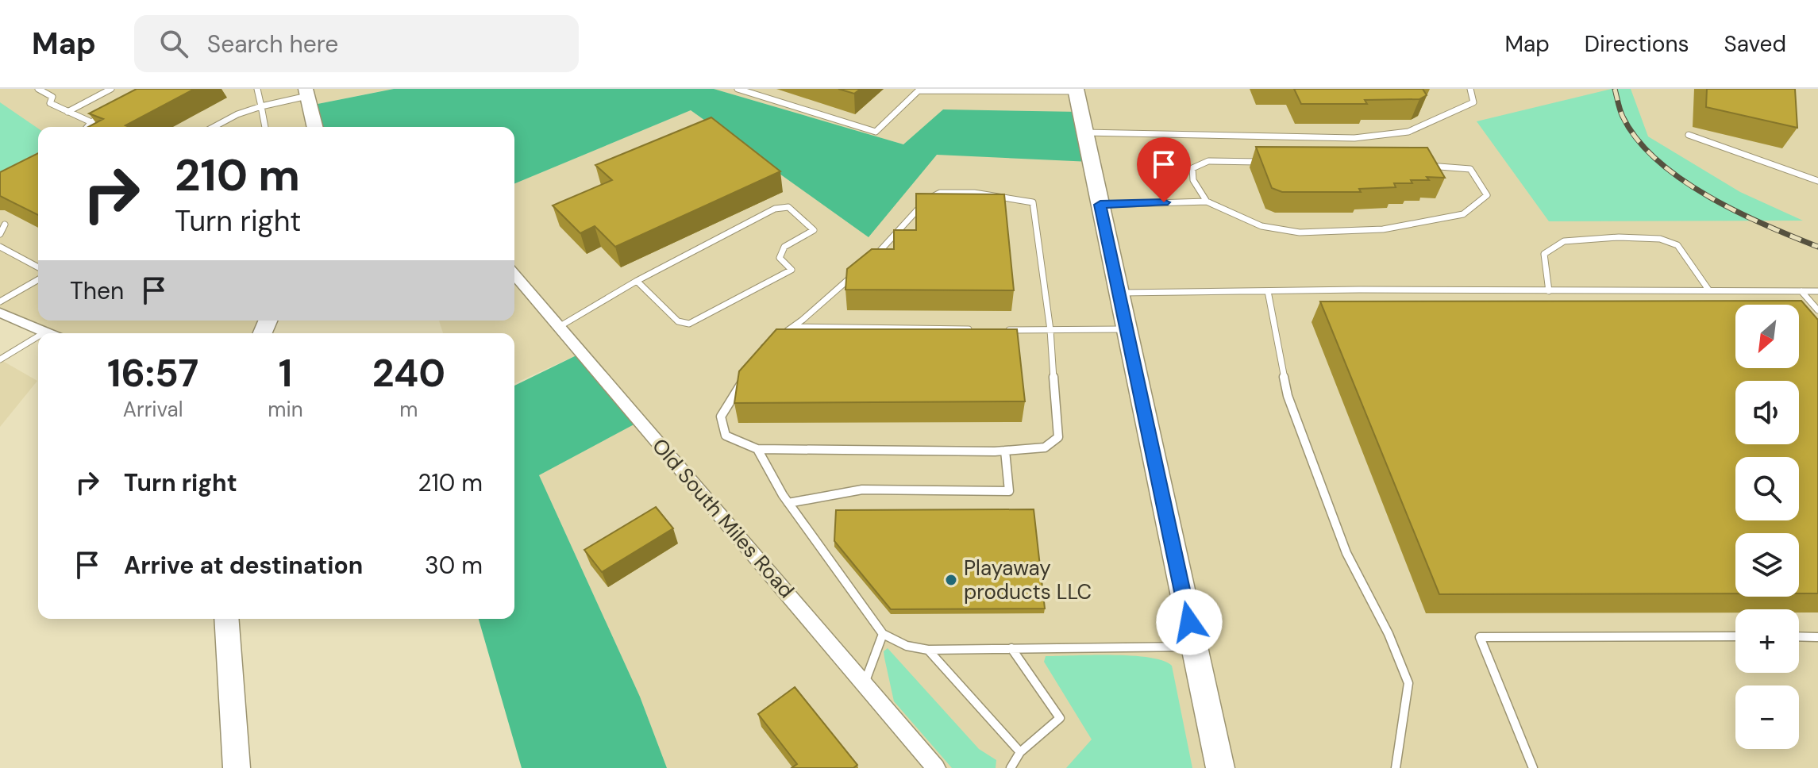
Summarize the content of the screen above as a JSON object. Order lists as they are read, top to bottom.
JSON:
{
  "streets": {
    "street": ["Old South Miles Road"]
  },
  "places": ["Playaway products LLC"],
  "north": "bottom left",
  "page": {
    "header": "Map",
    "search": "Search here",
    "nav": ["Map", "Directions", "Saved"],
    "turn": ["210 m", "Turn right"],
    "then": "Then",
    "map_buttons": ["+", "−"],
    "eta": [
      "16:57",
      "Arrival",
      "1",
      "min",
      "240",
      "m"
    ],
    "list": [
      {
        "name": "Turn right",
        "value": "210 m"
      },
      {
        "name": "Arrive at destination",
        "value": "30 m"
      }
    ]
  }
}
